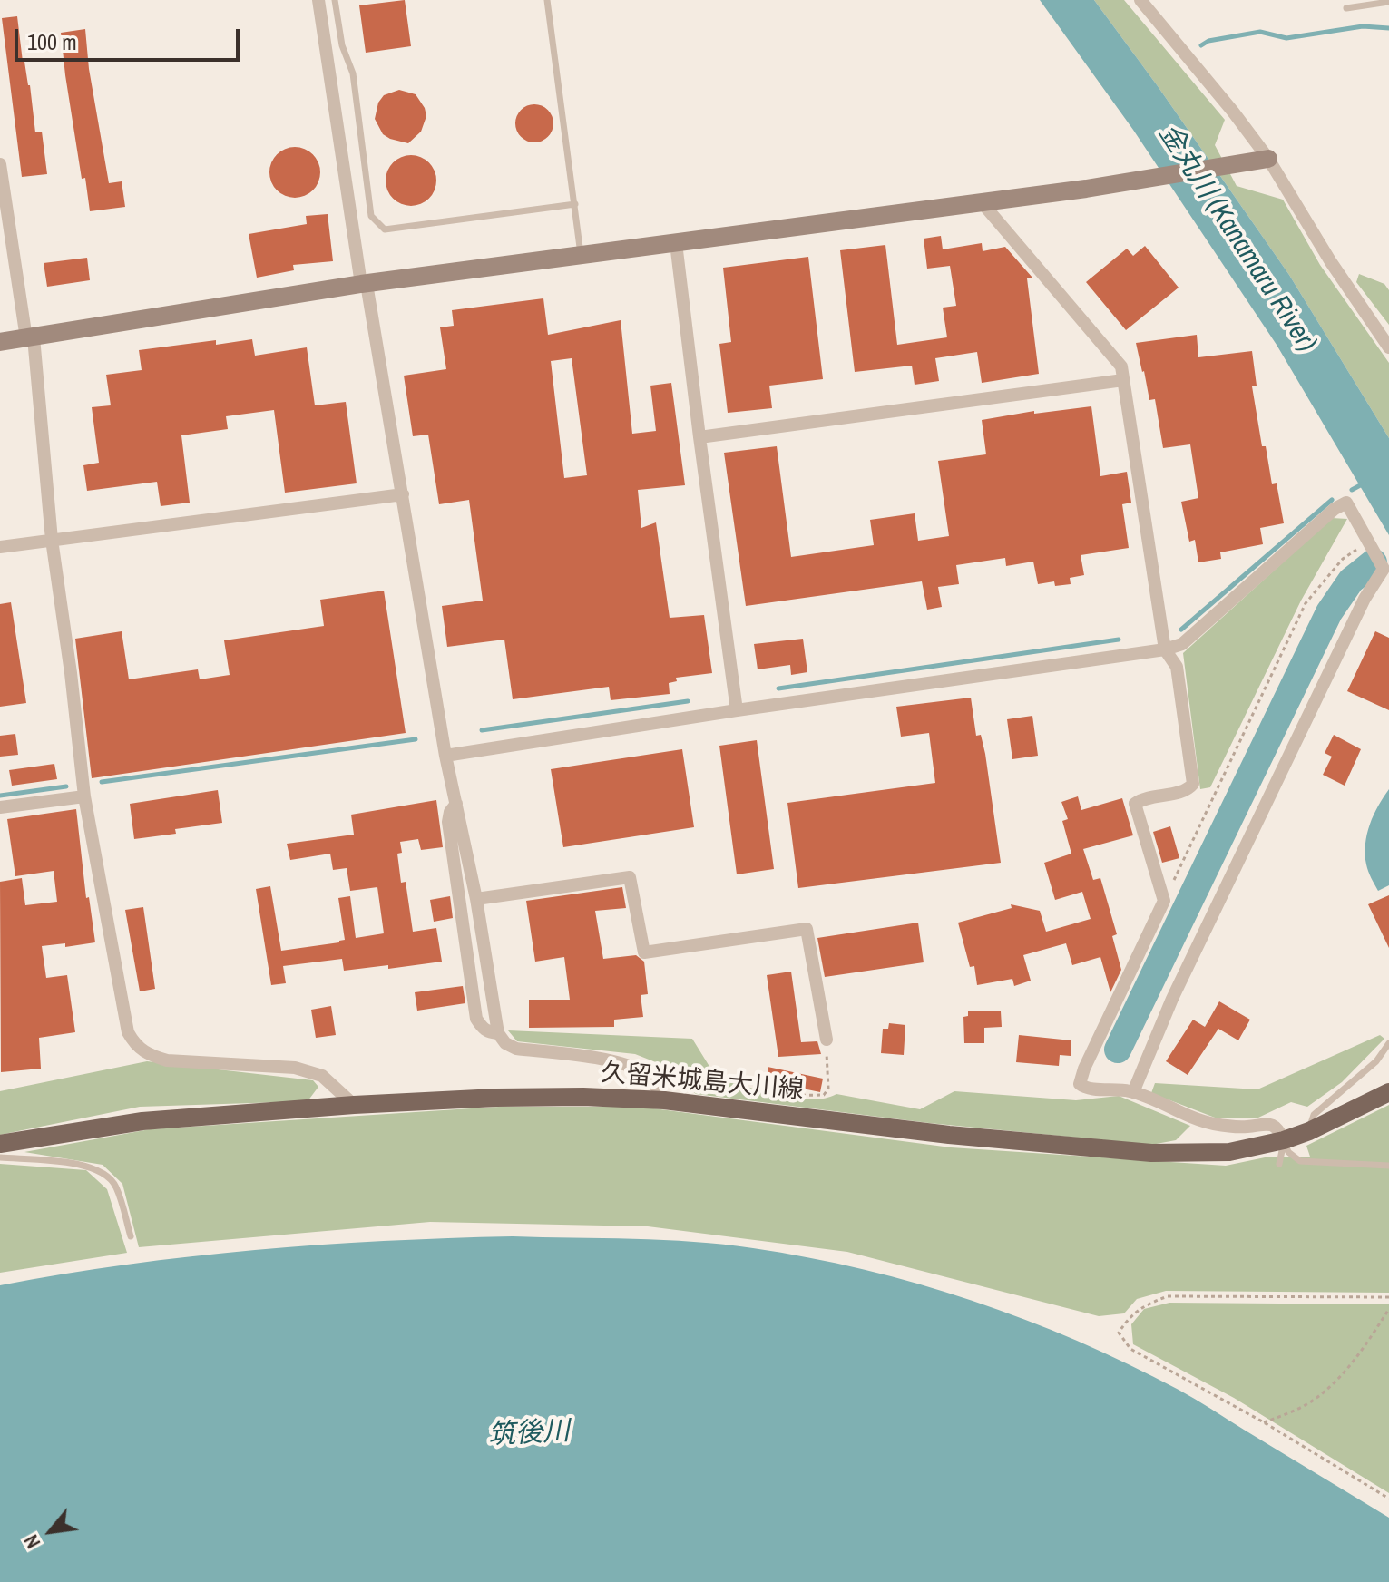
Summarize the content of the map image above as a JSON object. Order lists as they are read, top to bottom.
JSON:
{
  "streets": {
    "main road": ["久留米城島大川線"]
  },
  "water": ["金丸川 (Kanamaru River)", "筑後川"],
  "scale_bar": "100 m",
  "north": "bottom left"
}
